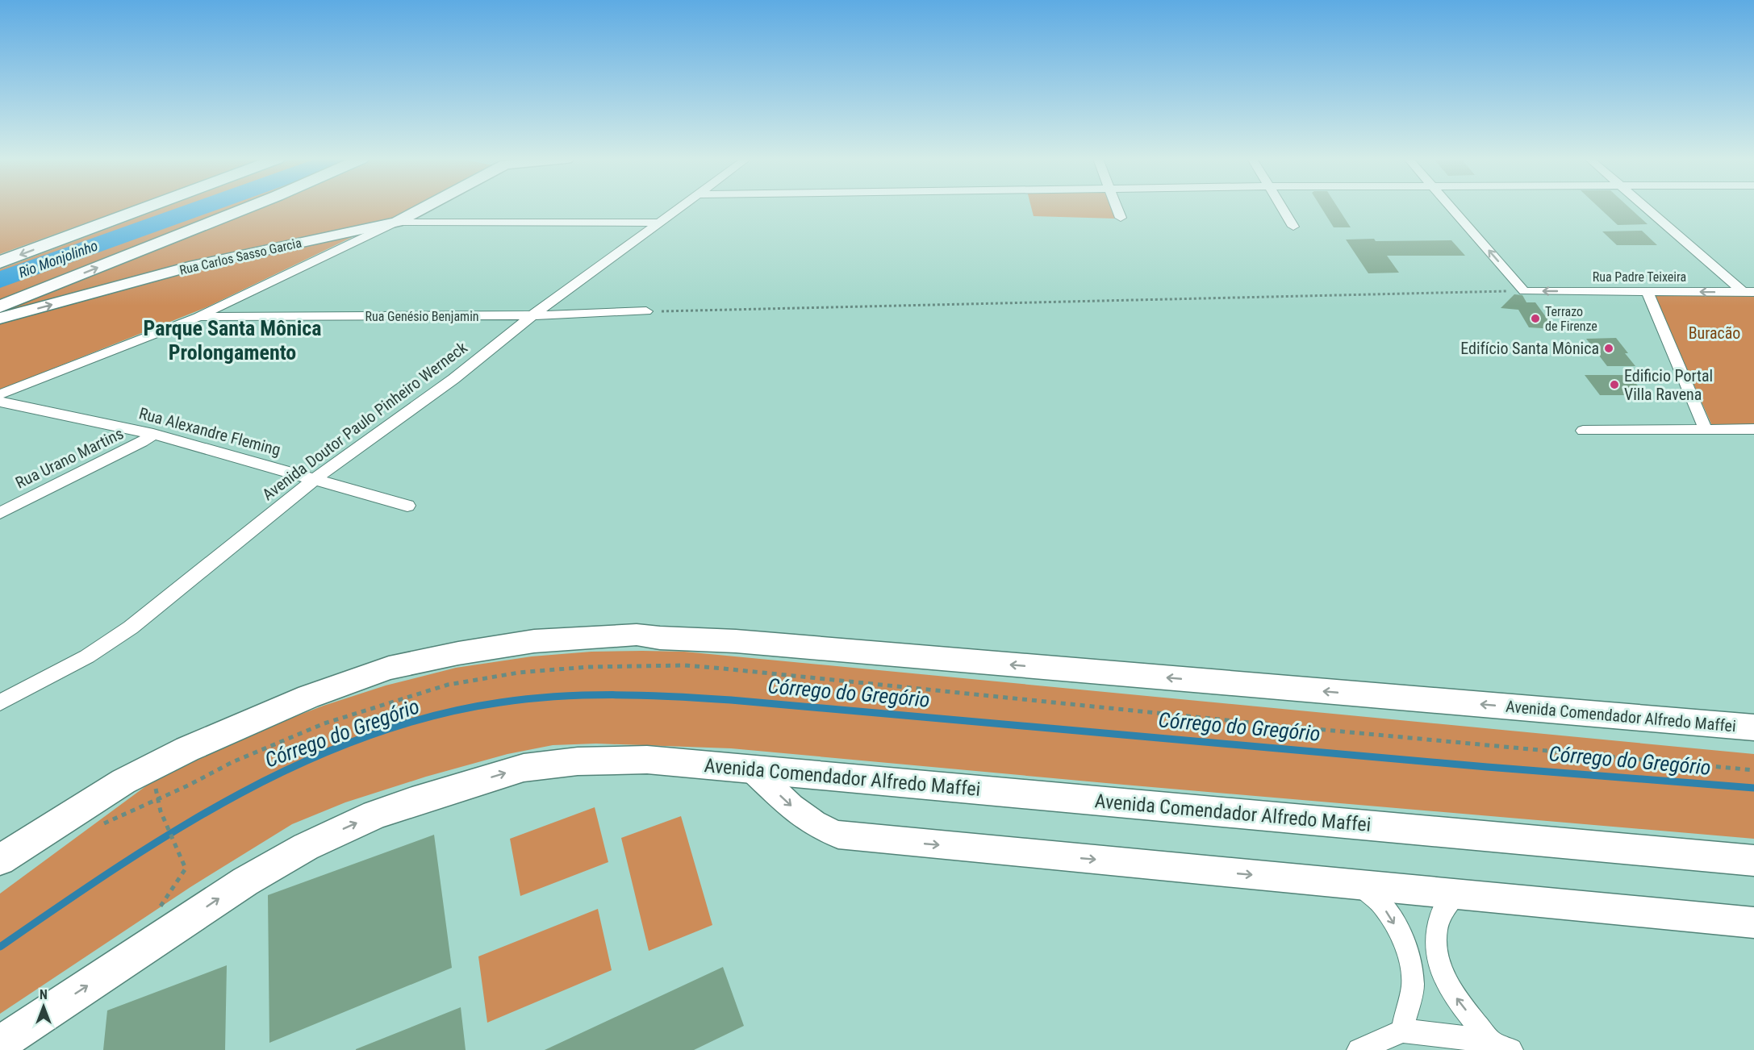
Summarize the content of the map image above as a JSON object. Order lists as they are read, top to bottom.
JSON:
{
  "streets": {
    "main road": ["Rua Carlos Sasso Garcia", "Avenida Comendador Alfredo Maffei"],
    "street": [
      "Rua Padre Teixeira",
      "Rua Genésio Benjamin",
      "Avenida Doutor Paulo Pinheiro Werneck",
      "Rua Alexandre Fleming",
      "Rua Urano Martins"
    ]
  },
  "crossings": [
    ["Rua Carlos Sasso Garcia", "Avenida Doutor Paulo Pinheiro Werneck"],
    ["Rua Genésio Benjamin", "Avenida Doutor Paulo Pinheiro Werneck"],
    ["Avenida Doutor Paulo Pinheiro Werneck", "Rua Alexandre Fleming"],
    ["Rua Alexandre Fleming", "Rua Urano Martins"]
  ],
  "districts": ["Parque Santa Mônica Prolongamento"],
  "water": ["Rio Monjolinho", "Córrego do Gregório"],
  "parks": ["Buracão"],
  "places": ["Terrazo de Firenze", "Edifício Santa Mônica", "Edificio Portal Villa Ravena"],
  "north": "top"
}
